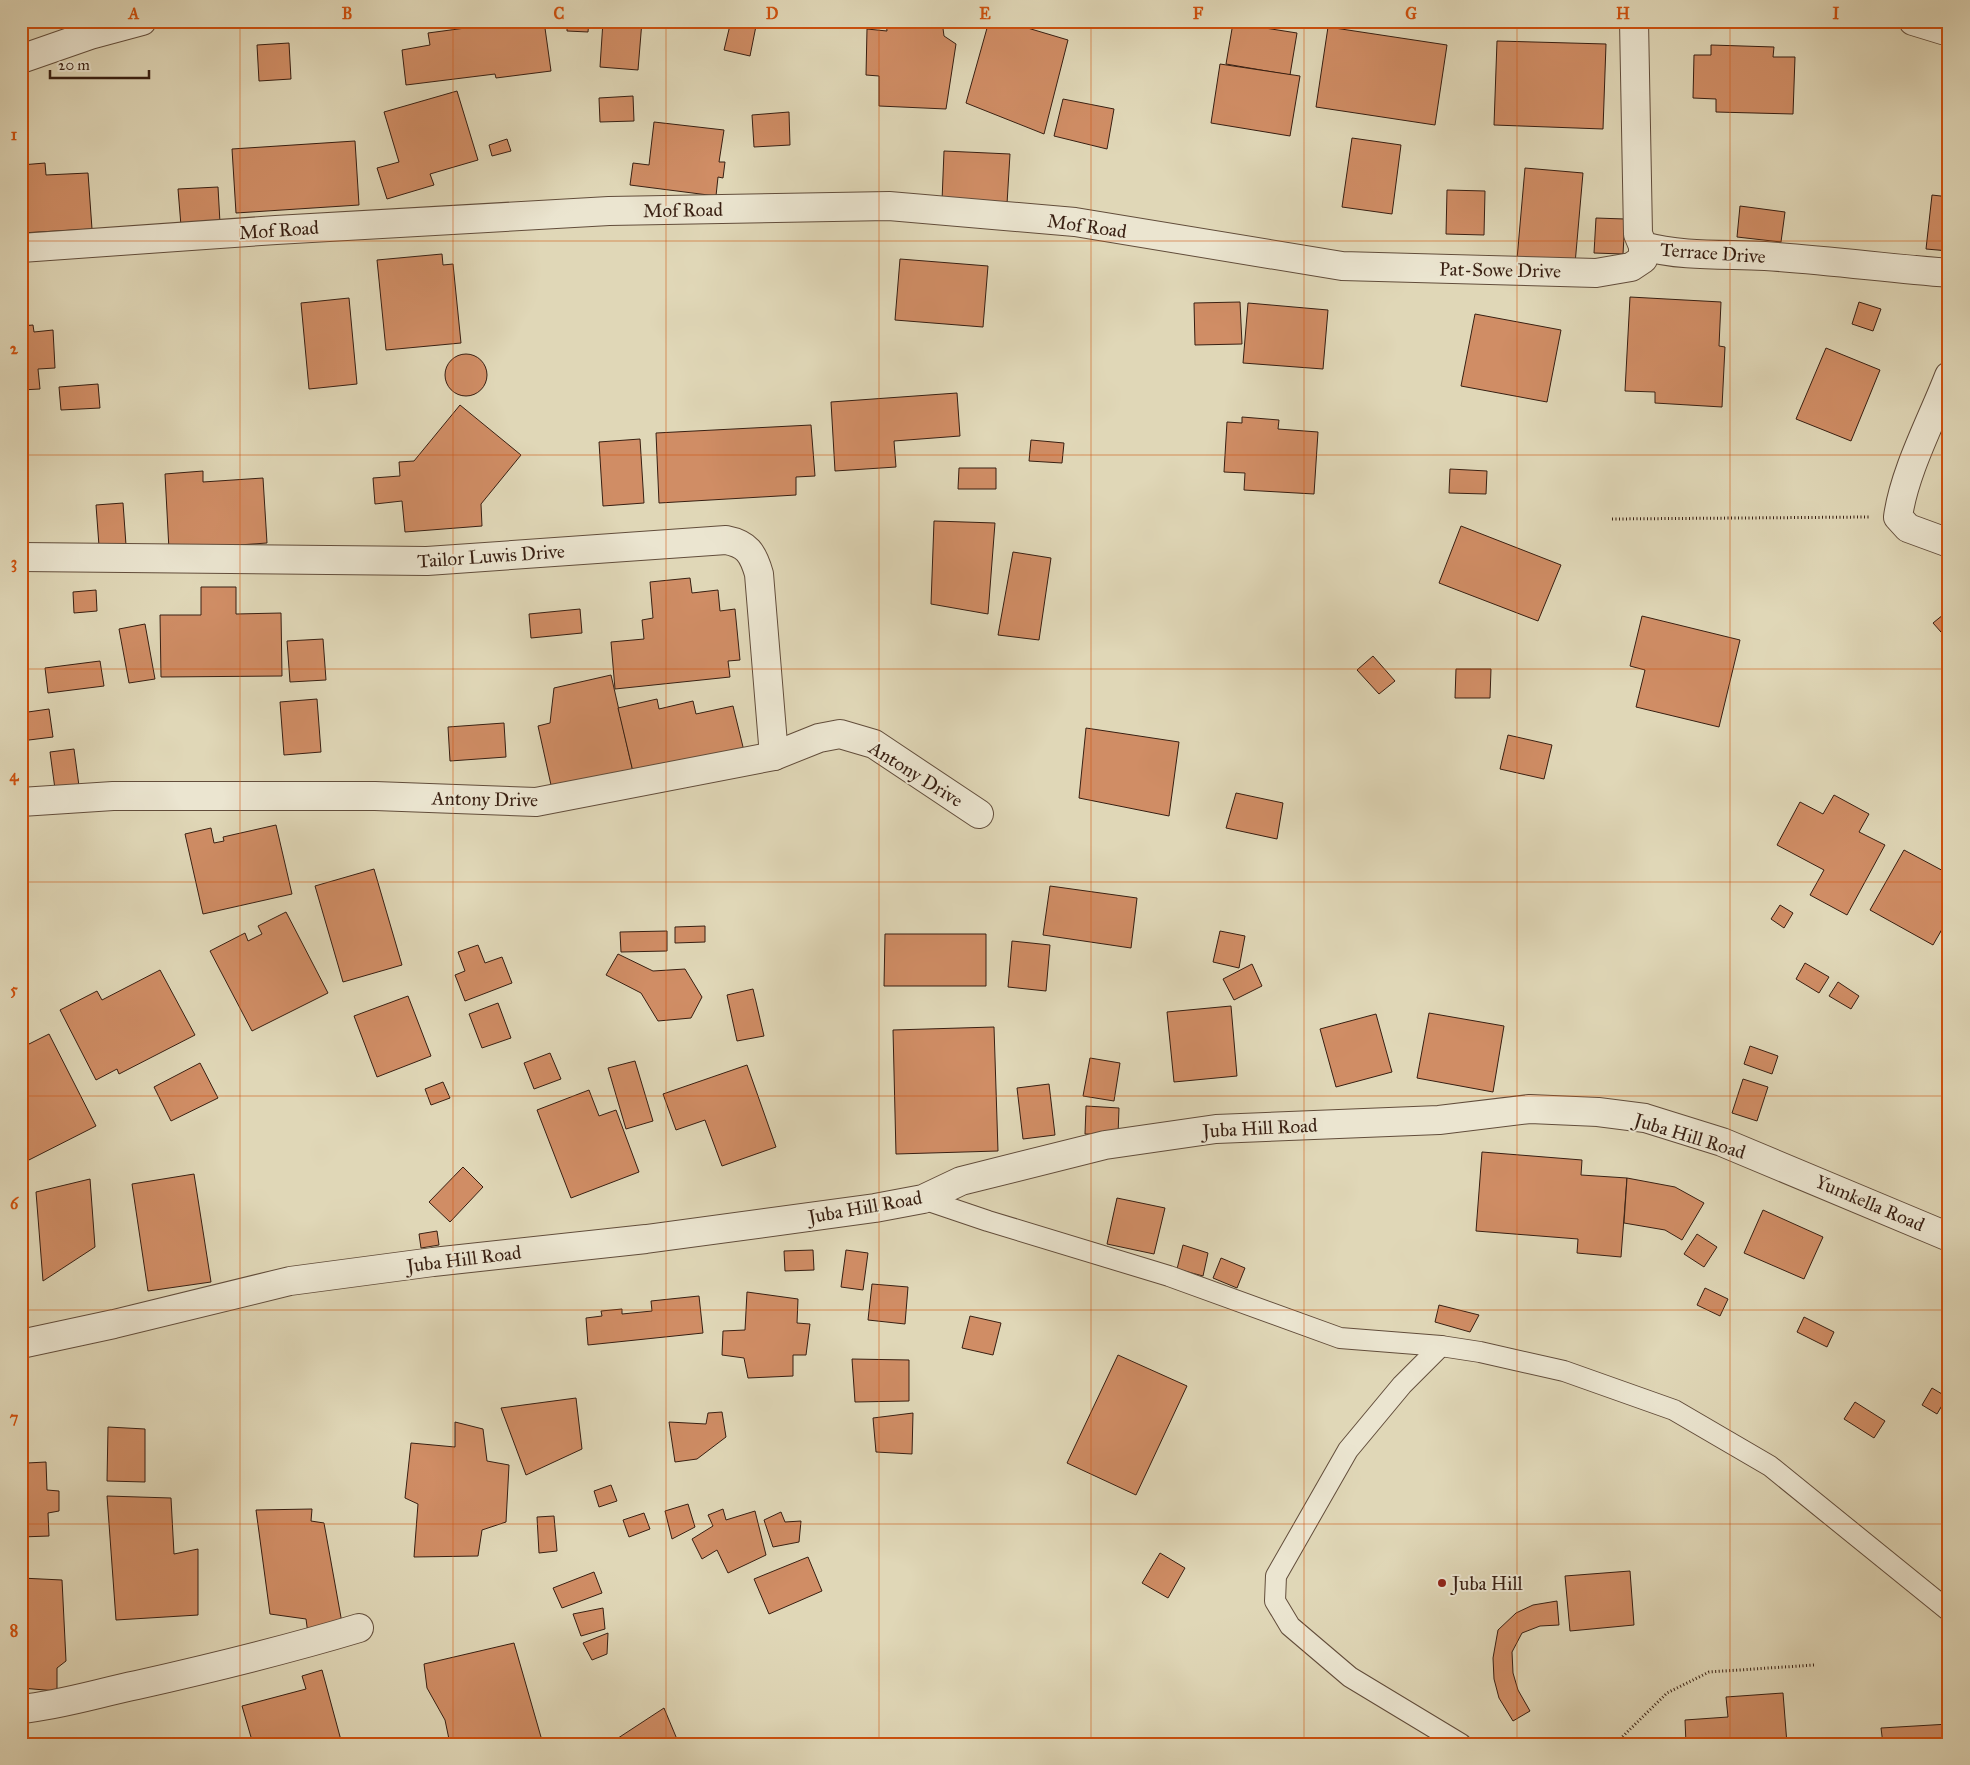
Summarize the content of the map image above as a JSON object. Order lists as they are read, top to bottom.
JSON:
{
  "streets": {
    "street": [
      "Mof Road",
      "Terrace Drive",
      "Pat-Sowe Drive",
      "Tailor Luwis Drive",
      "Antony Drive",
      "Juba Hill Road",
      "Yumkella Road"
    ]
  },
  "crossings": [
    ["Mof Road", "Pat-Sowe Drive"],
    ["Terrace Drive", "Pat-Sowe Drive"],
    ["Tailor Luwis Drive", "Antony Drive"],
    ["Juba Hill Road", "Yumkella Road"]
  ],
  "places": ["Juba Hill"],
  "scale_bar": "20 m",
  "grid": {
    "columns": [
      "A",
      "B",
      "C",
      "D",
      "E",
      "F",
      "G",
      "H",
      "I"
    ],
    "rows": [
      "1",
      "2",
      "3",
      "4",
      "5",
      "6",
      "7",
      "8"
    ]
  }
}
